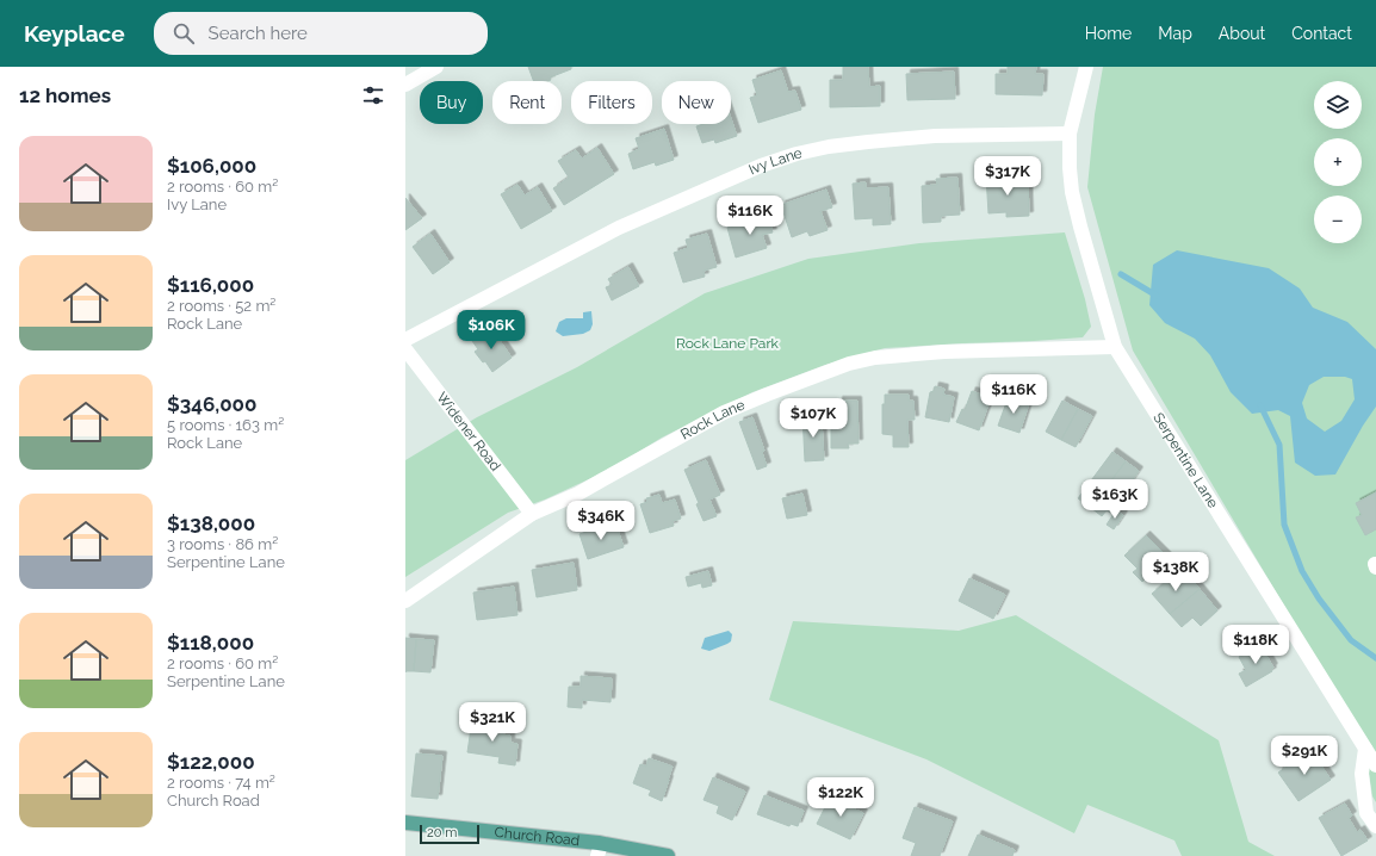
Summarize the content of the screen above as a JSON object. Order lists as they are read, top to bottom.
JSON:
{
  "streets": {
    "main road": ["Church Road"],
    "street": [
      "Ivy Lane",
      "Rock Lane",
      "Widener Road",
      "Serpentine Lane"
    ]
  },
  "crossings": [
    ["Ivy Lane", "Serpentine Lane"],
    ["Rock Lane", "Widener Road"],
    ["Rock Lane", "Serpentine Lane"]
  ],
  "parks": ["Rock Lane Park"],
  "scale_bar": "20 m",
  "page": {
    "header": "Keyplace",
    "search": "Search here",
    "nav": [
      "Home",
      "Map",
      "About",
      "Contact"
    ],
    "heading": "12 homes",
    "map_buttons": ["+", "−"],
    "chip": [
      "Buy",
      "Rent",
      "Filters",
      "New"
    ],
    "list": [
      {
        "name": "$106,000",
        "note": "2 rooms · 60 m² · Ivy Lane"
      },
      {
        "name": "$116,000",
        "note": "2 rooms · 52 m² · Rock Lane"
      },
      {
        "name": "$346,000",
        "note": "5 rooms · 163 m² · Rock Lane"
      },
      {
        "name": "$138,000",
        "note": "3 rooms · 86 m² · Serpentine Lane"
      },
      {
        "name": "$118,000",
        "note": "2 rooms · 60 m² · Serpentine Lane"
      },
      {
        "name": "$122,000",
        "note": "2 rooms · 74 m² · Church Road"
      }
    ],
    "price": [
      "$317K",
      "$116K",
      "$106K",
      "$116K",
      "$107K",
      "$163K",
      "$346K",
      "$138K",
      "$118K",
      "$321K",
      "$291K",
      "$122K"
    ],
    "scale": "20 m"
  }
}
